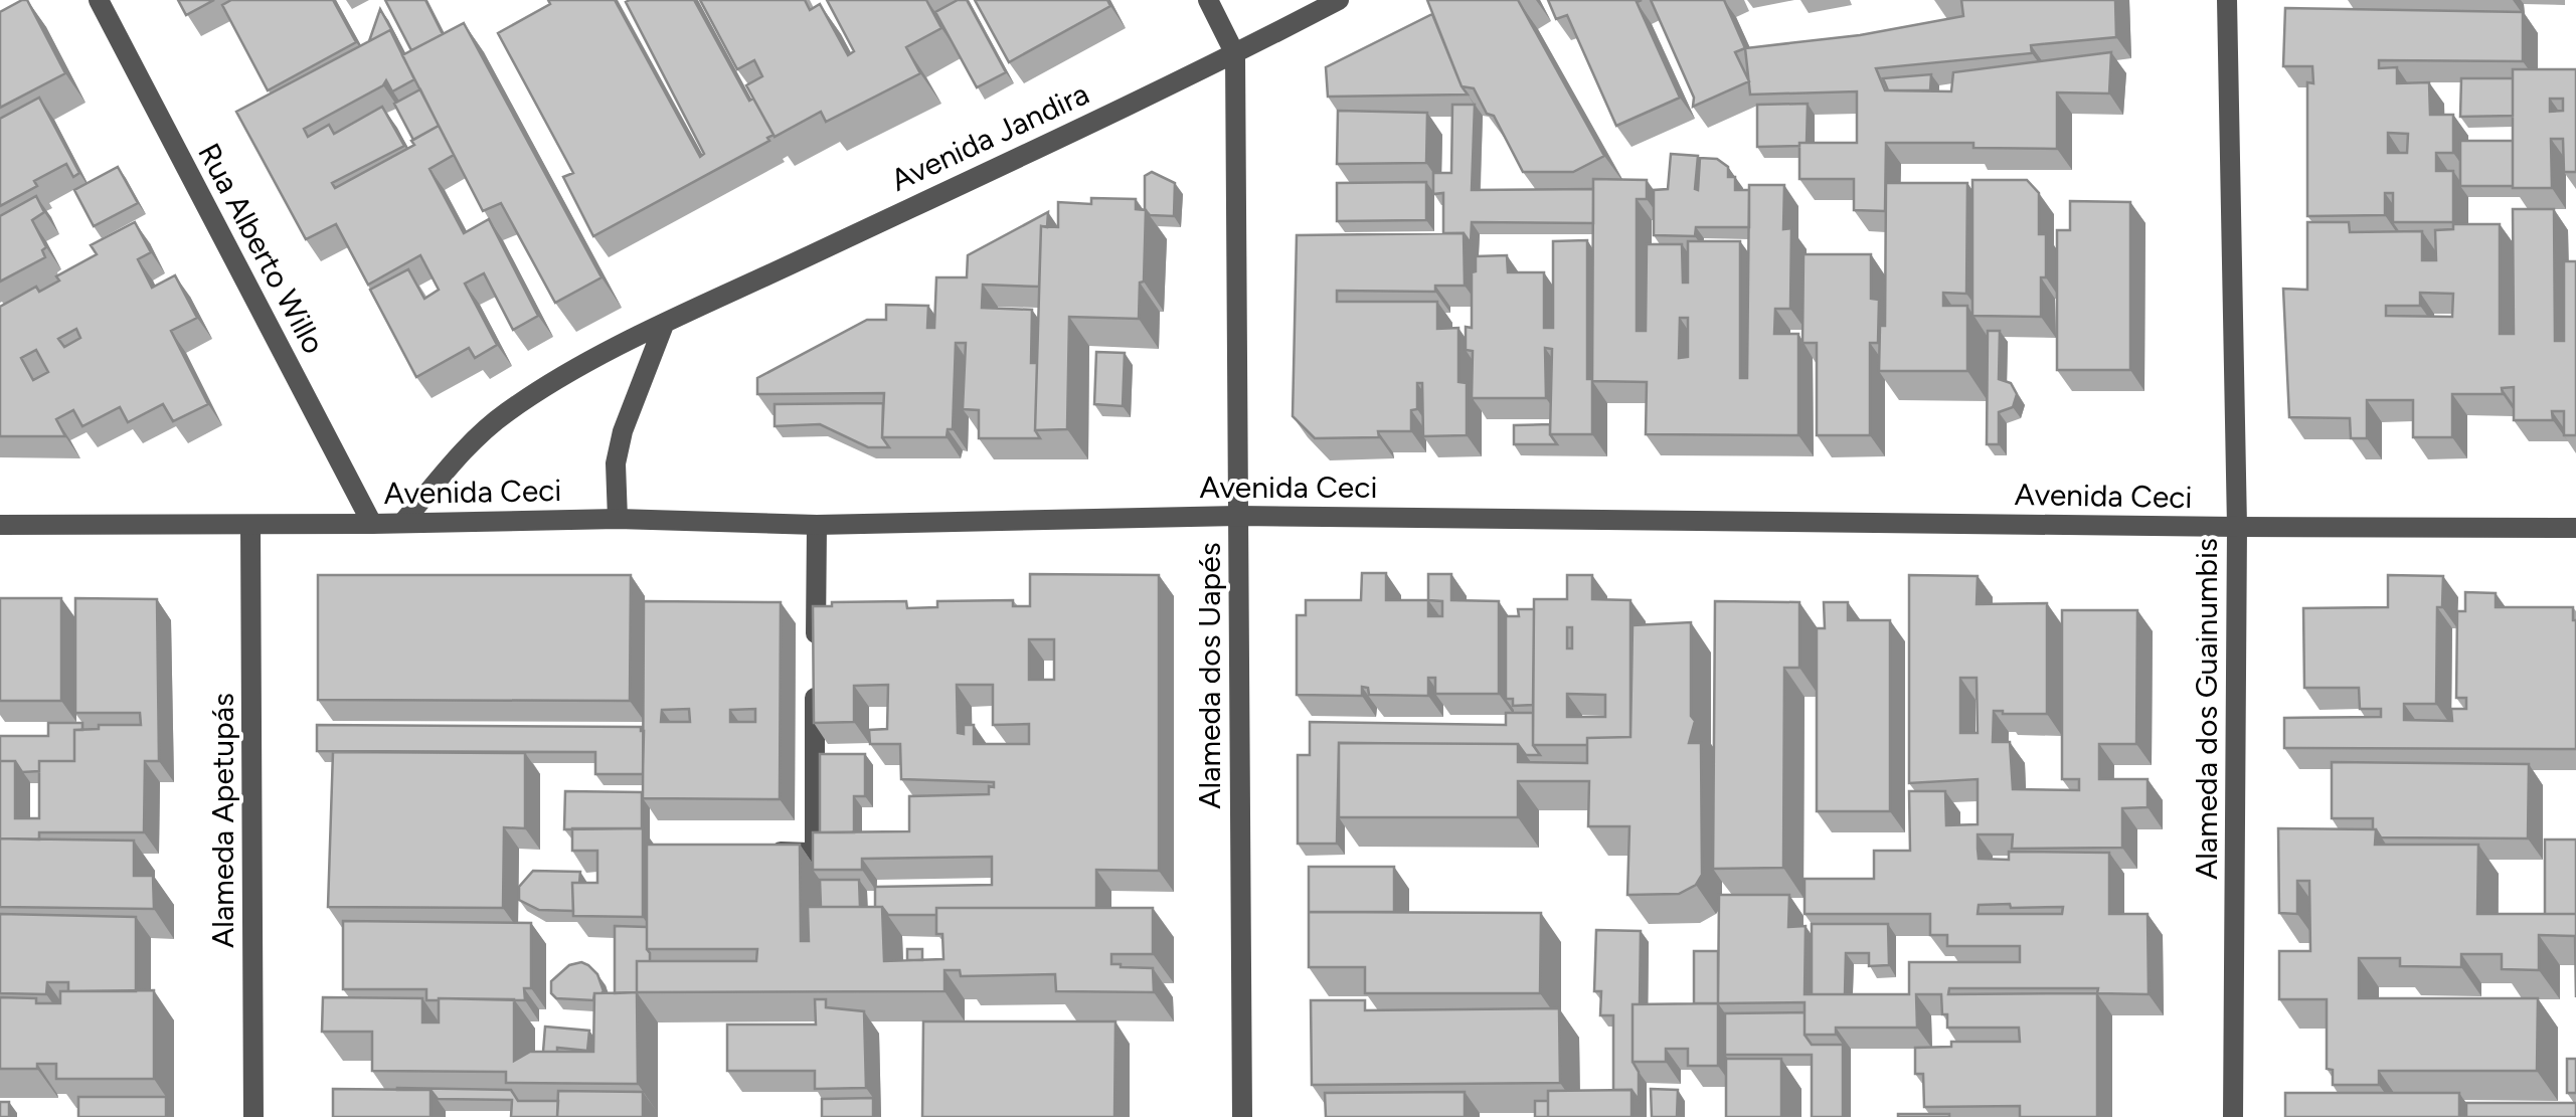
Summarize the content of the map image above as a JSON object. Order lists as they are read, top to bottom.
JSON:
{
  "streets": {
    "street": [
      "Avenida Jandira",
      "Rua Alberto Willo",
      "Avenida Ceci",
      "Alameda dos Uapés",
      "Alameda dos Guainumbis",
      "Alameda Apetupás"
    ]
  },
  "crossings": [
    ["Avenida Jandira", "Avenida Ceci"],
    ["Avenida Jandira", "Alameda dos Uapés"],
    ["Rua Alberto Willo", "Avenida Ceci"],
    ["Avenida Ceci", "Alameda dos Uapés"],
    ["Avenida Ceci", "Alameda dos Guainumbis"],
    ["Avenida Ceci", "Alameda Apetupás"]
  ]
}
